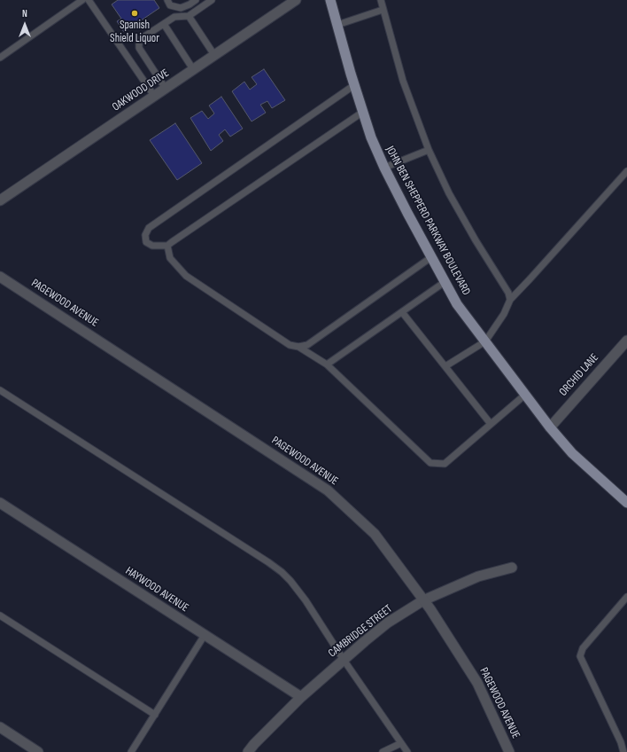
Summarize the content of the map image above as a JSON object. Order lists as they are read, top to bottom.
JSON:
{
  "streets": {
    "main road": ["JOHN BEN SHEPPERD PARKWAY BOULEVARD"],
    "street": [
      "OAKWOOD DRIVE",
      "PAGEWOOD AVENUE",
      "ORCHID LANE",
      "HAYWOOD AVENUE",
      "CAMBRIDGE STREET"
    ]
  },
  "crossings": [
    ["JOHN BEN SHEPPERD PARKWAY BOULEVARD", "ORCHID LANE"],
    ["PAGEWOOD AVENUE", "CAMBRIDGE STREET"],
    ["HAYWOOD AVENUE", "CAMBRIDGE STREET"]
  ],
  "places": ["Spanish Shield Liquor"],
  "north": "top"
}
